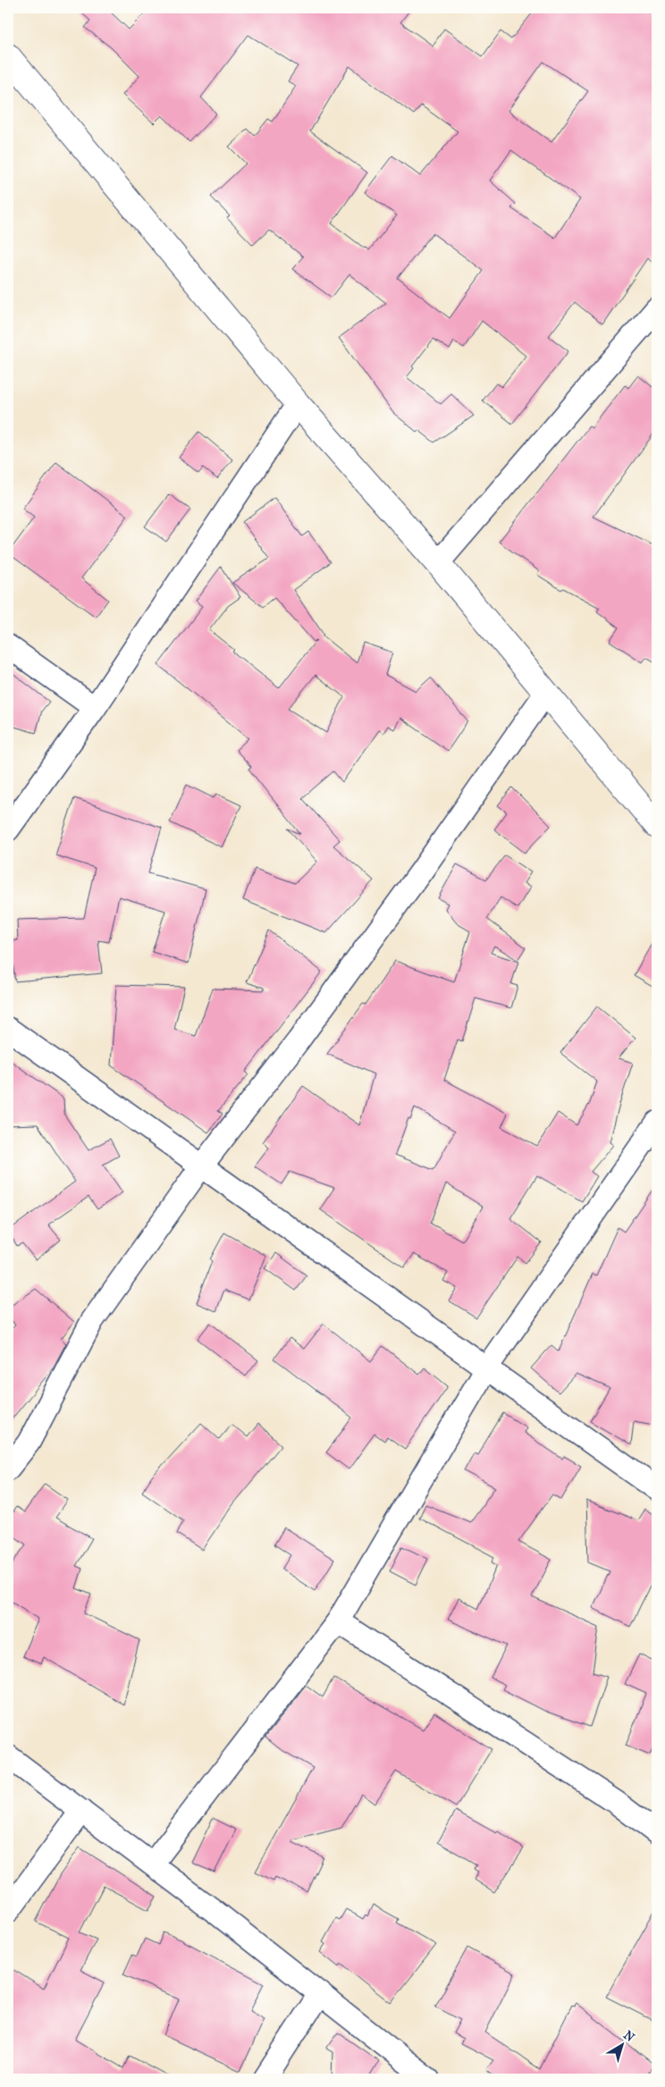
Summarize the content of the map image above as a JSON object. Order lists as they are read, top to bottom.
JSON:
{
  "north": "top right"
}
